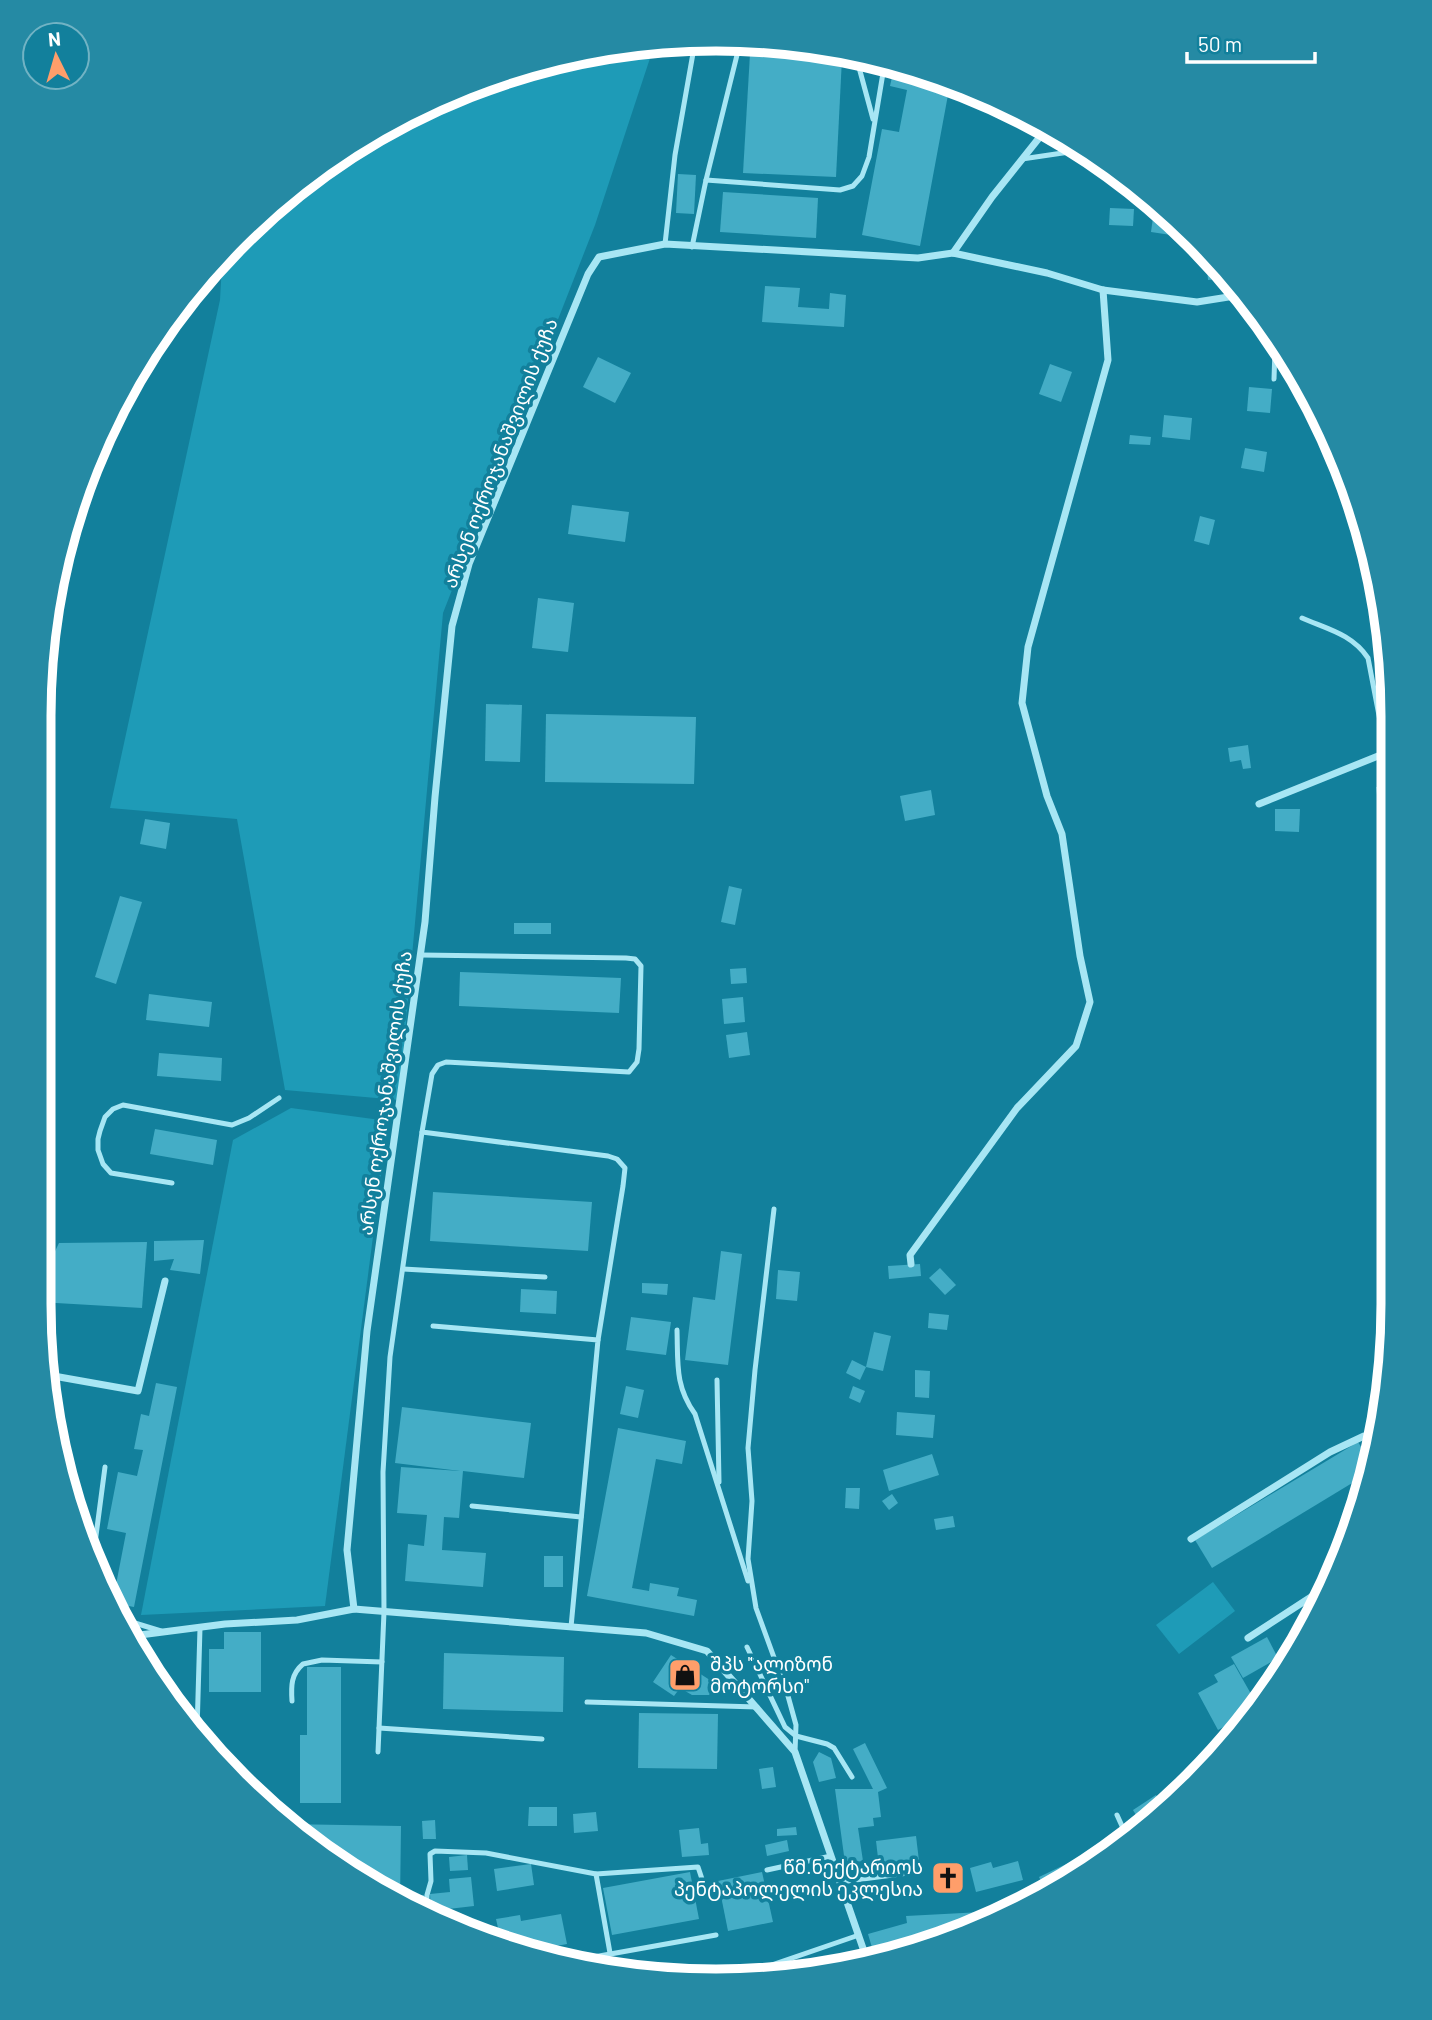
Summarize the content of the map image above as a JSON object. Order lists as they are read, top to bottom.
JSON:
{
  "streets": {
    "street": ["არსენ ოქროჯანაშვილის ქუჩა"]
  },
  "places": {
    "shop": ["შპს \"ალიზონ მოტორსი\""],
    "church": ["წმ.ნექტარიოს პენტაპოლელის ეკლესია"]
  },
  "scale_bar": "50 m",
  "north": "top"
}
